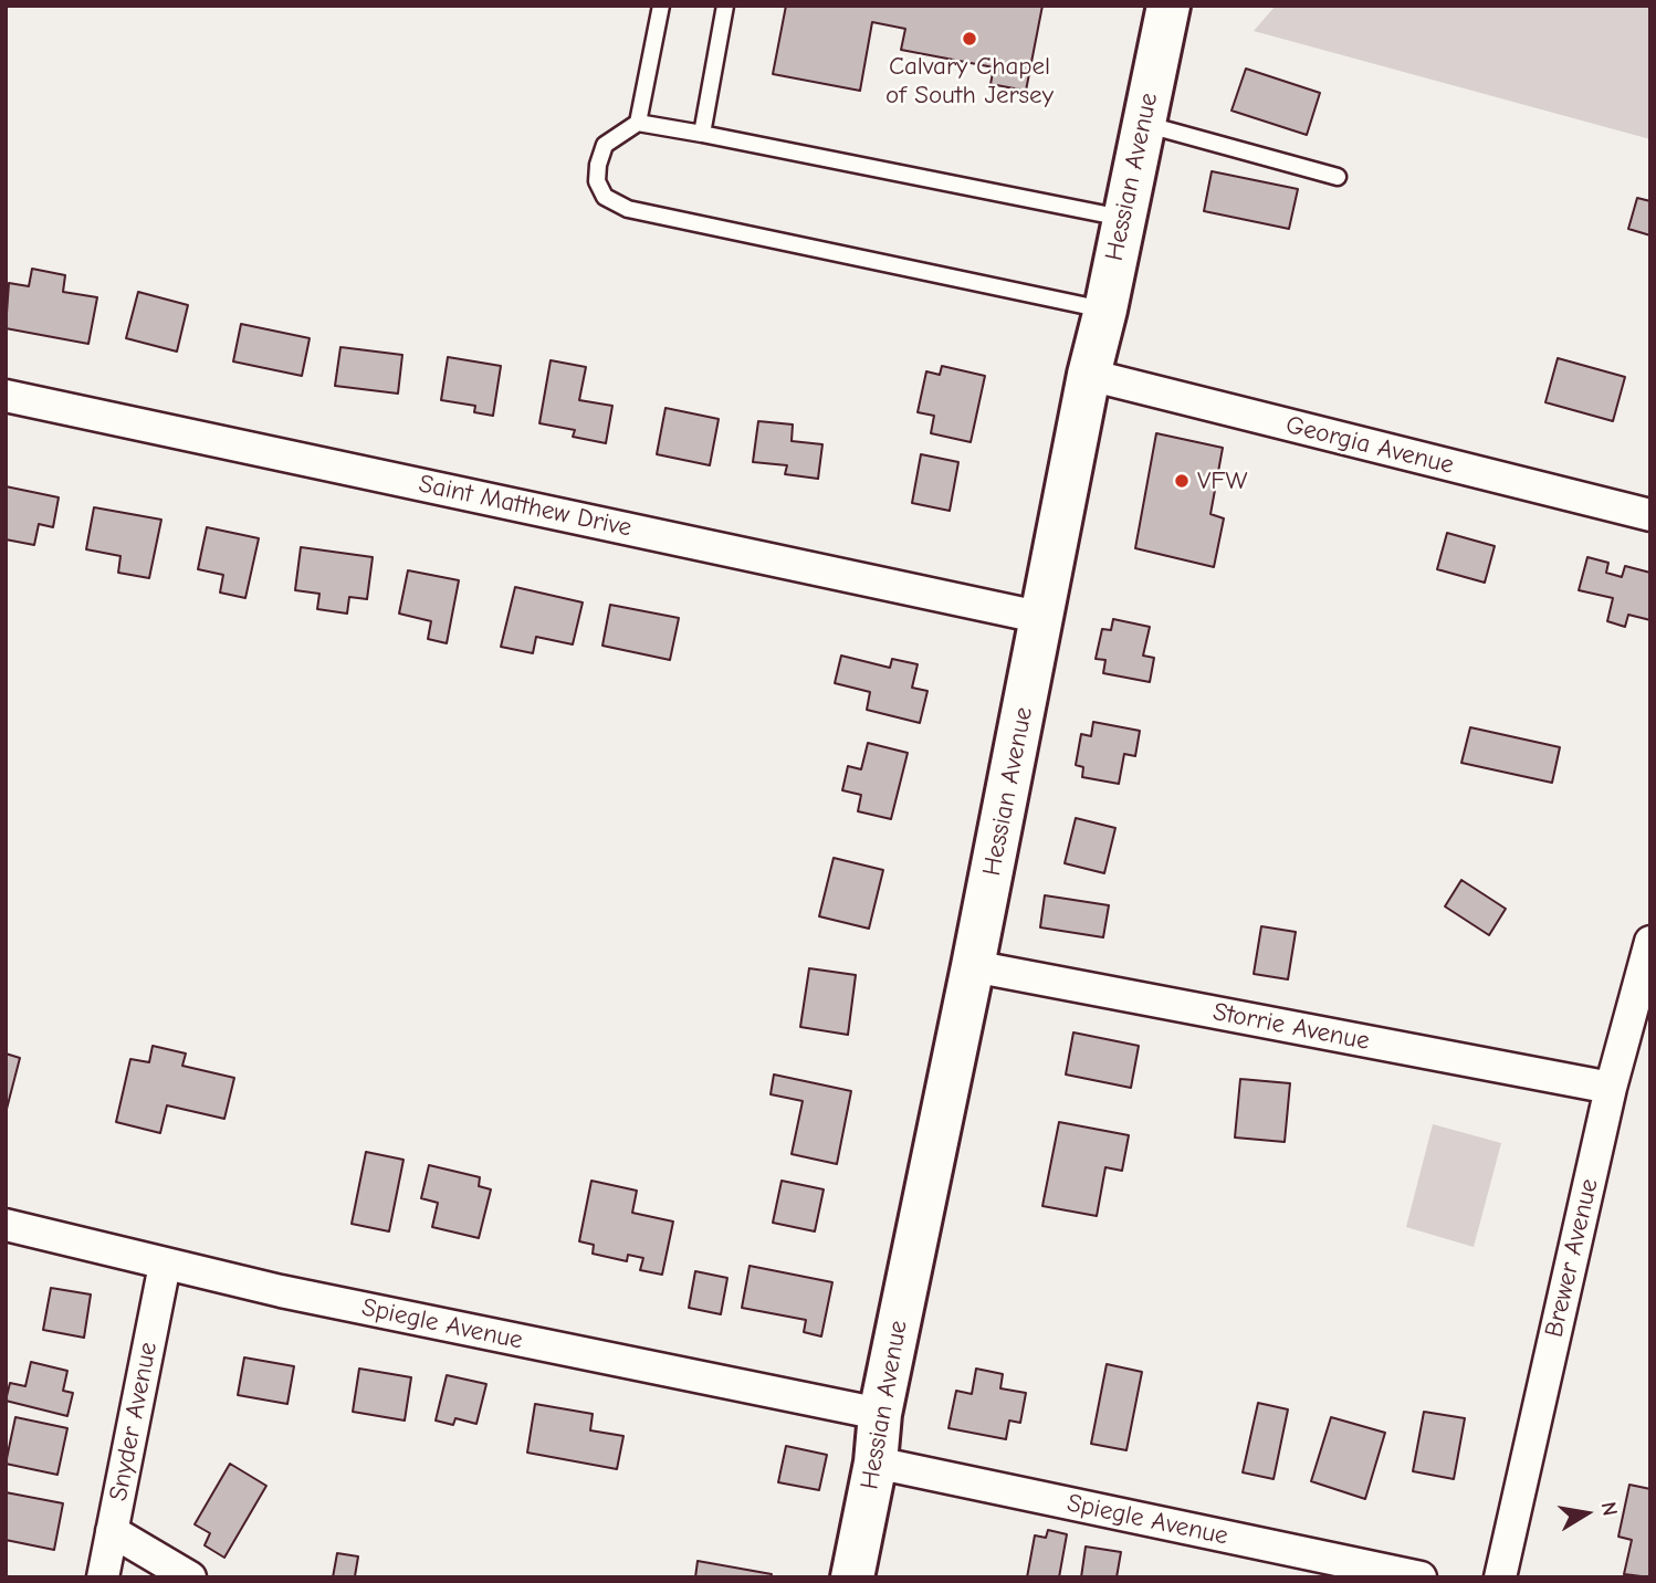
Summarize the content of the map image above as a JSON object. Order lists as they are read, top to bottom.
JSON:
{
  "streets": {
    "main road": ["Hessian Avenue"],
    "street": [
      "Georgia Avenue",
      "Saint Matthew Drive",
      "Storrie Avenue",
      "Brewer Avenue",
      "Spiegle Avenue",
      "Snyder Avenue"
    ]
  },
  "crossings": [
    ["Hessian Avenue", "Georgia Avenue"],
    ["Hessian Avenue", "Saint Matthew Drive"],
    ["Hessian Avenue", "Storrie Avenue"],
    ["Hessian Avenue", "Spiegle Avenue"],
    ["Storrie Avenue", "Brewer Avenue"],
    ["Spiegle Avenue", "Snyder Avenue"]
  ],
  "places": ["Calvary Chapel of South Jersey", "VFW"],
  "north": "right"
}
